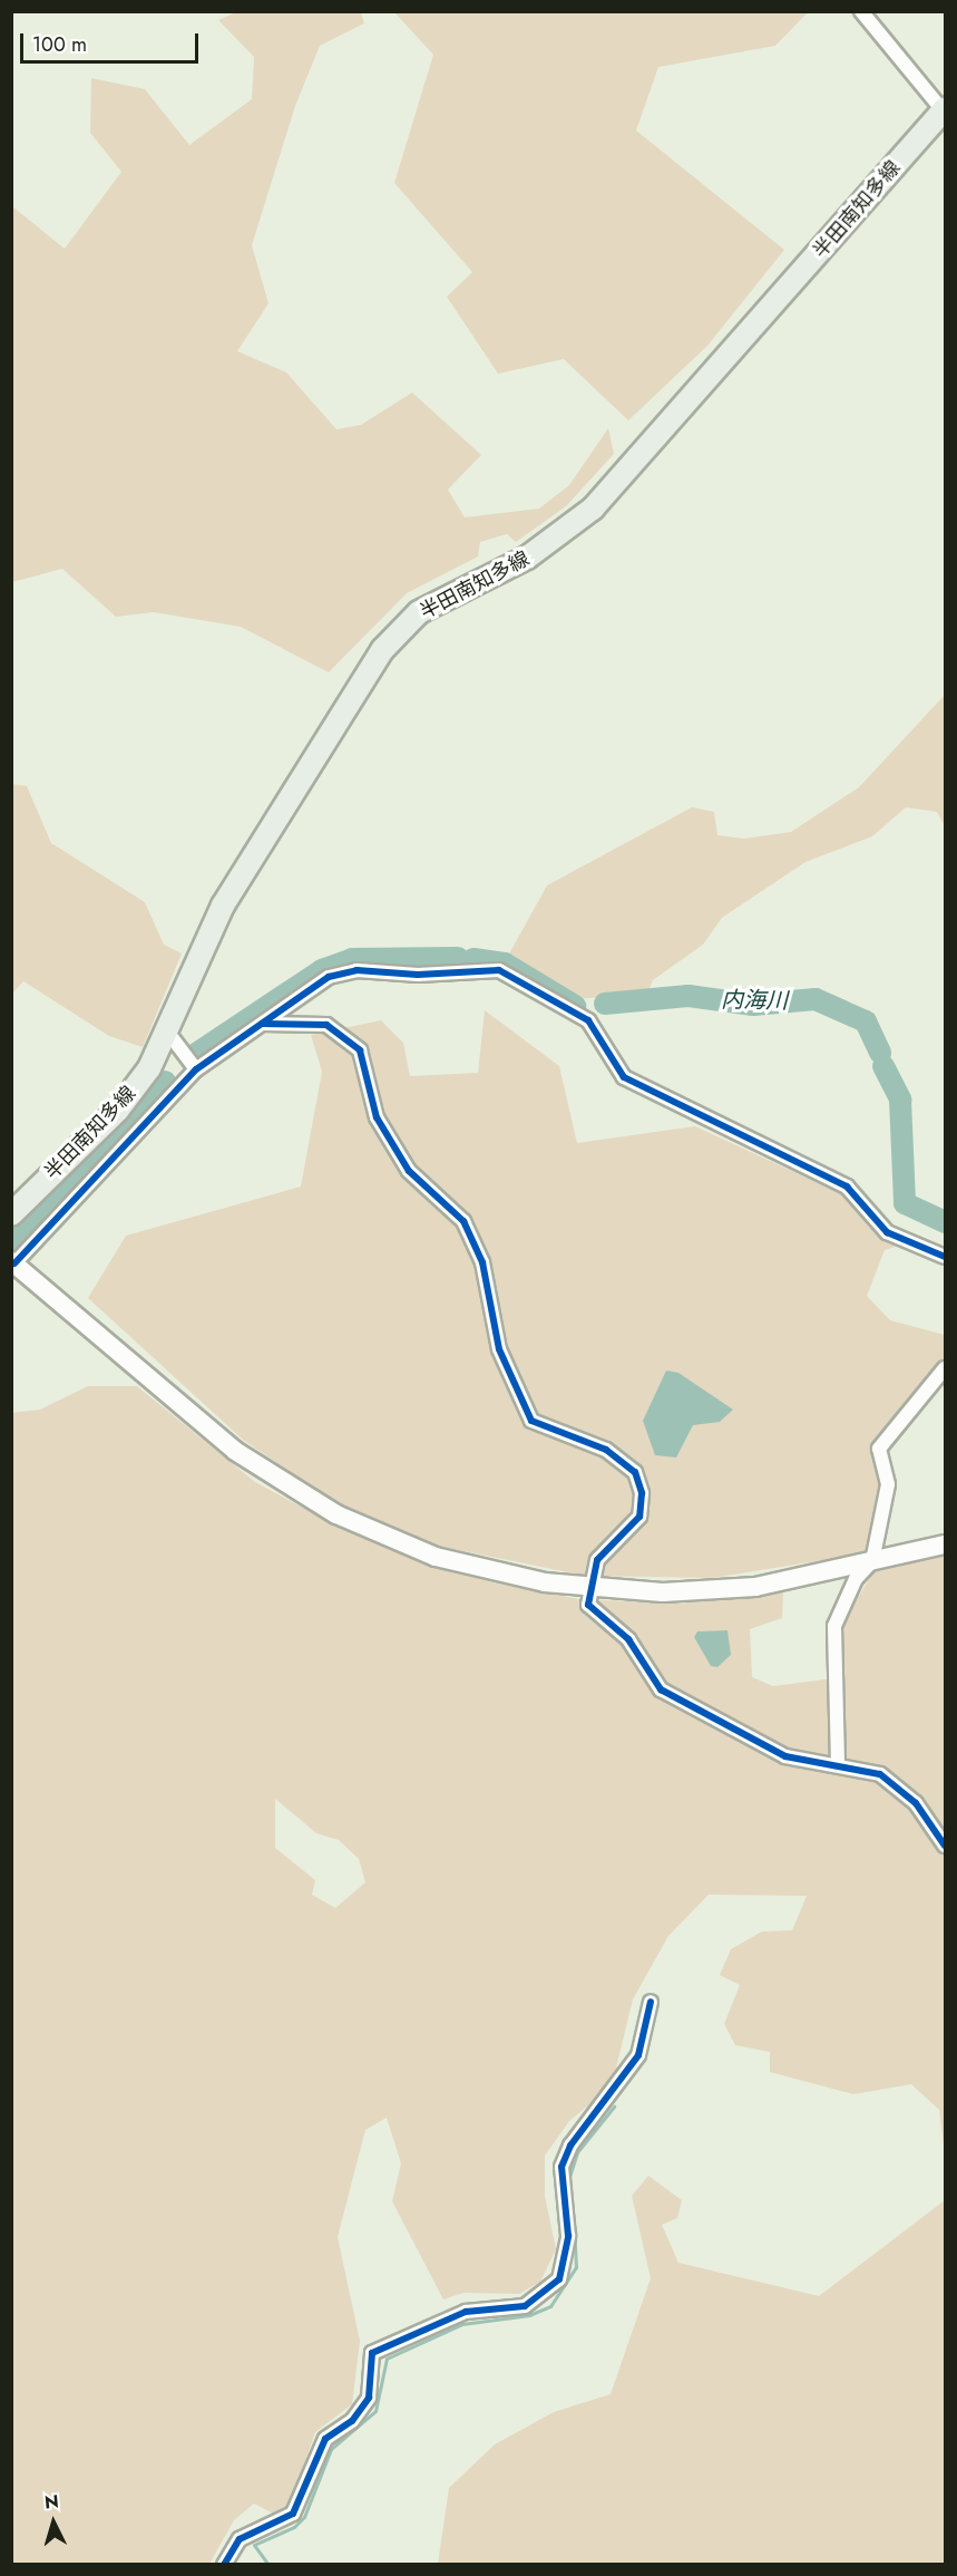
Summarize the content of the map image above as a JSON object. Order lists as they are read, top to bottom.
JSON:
{
  "streets": {
    "main road": ["半田南知多線"]
  },
  "water": ["内海川"],
  "scale_bar": "100 m",
  "north": "top"
}
